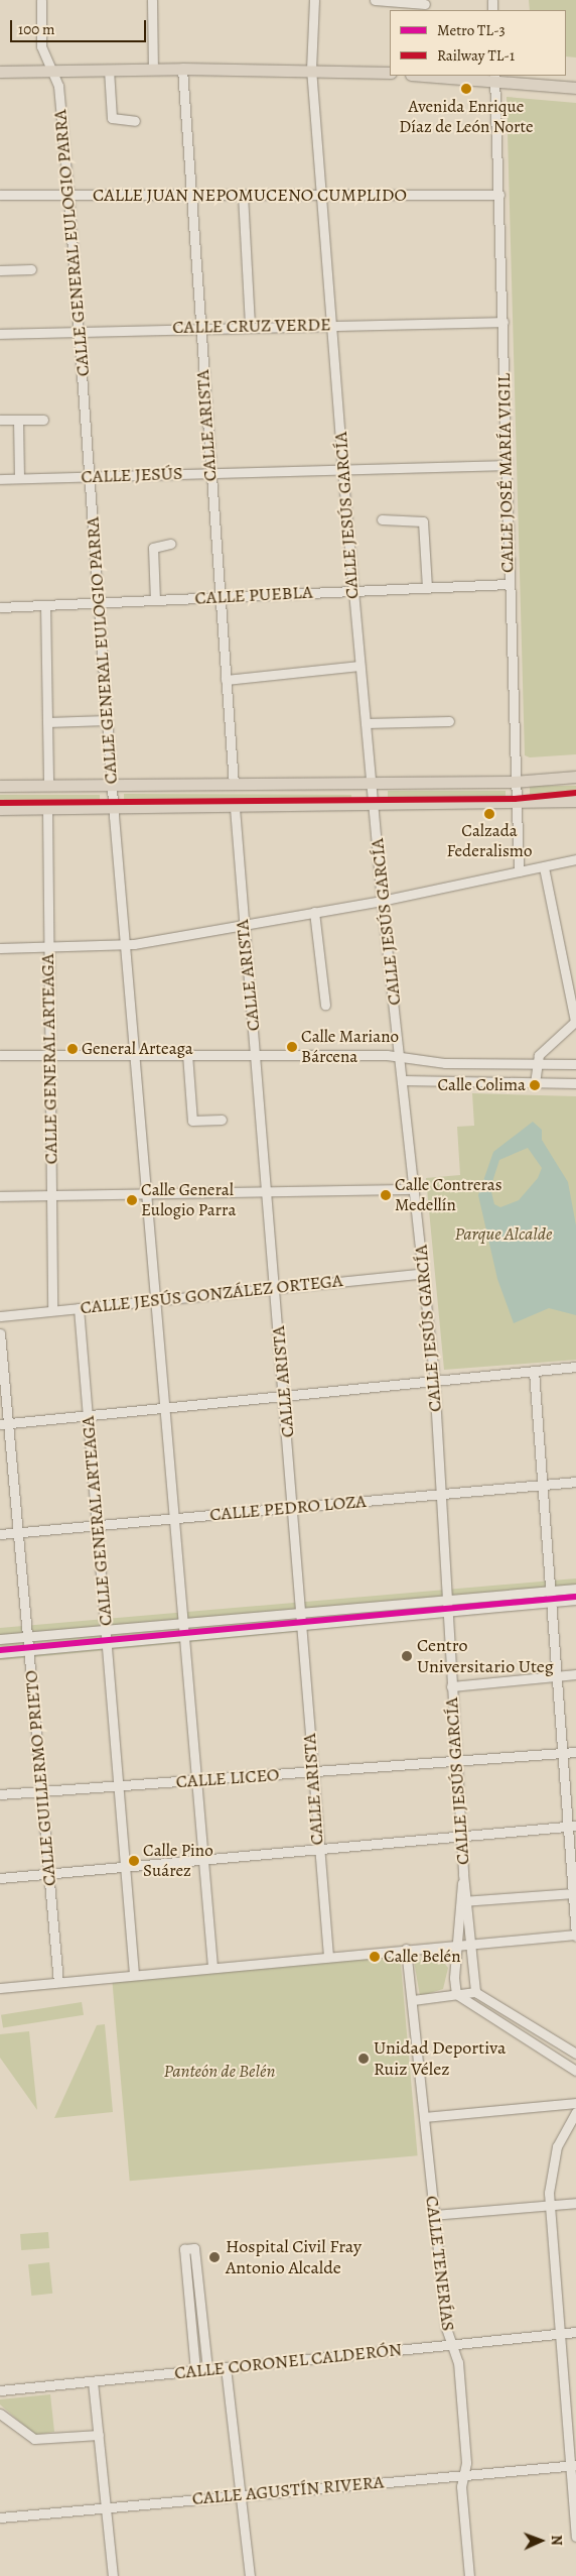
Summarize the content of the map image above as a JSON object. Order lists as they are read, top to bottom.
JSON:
{
  "streets": {
    "street": [
      "CALLE JUAN NEPOMUCENO CUMPLIDO",
      "CALLE GENERAL EULOGIO PARRA",
      "CALLE CRUZ VERDE",
      "CALLE ARISTA",
      "CALLE JOSÉ MARÍA VIGIL",
      "CALLE JESÚS",
      "CALLE JESÚS GARCÍA",
      "CALLE PUEBLA",
      "CALLE GENERAL ARTEAGA",
      "CALLE JESÚS GONZÁLEZ ORTEGA",
      "CALLE PEDRO LOZA",
      "CALLE GUILLERMO PRIETO",
      "CALLE LICEO",
      "CALLE TENERÍAS",
      "CALLE CORONEL CALDERÓN",
      "CALLE AGUSTÍN RIVERA"
    ]
  },
  "crossings": [
    ["CALLE JUAN NEPOMUCENO CUMPLIDO", "CALLE GENERAL EULOGIO PARRA"],
    ["CALLE JUAN NEPOMUCENO CUMPLIDO", "CALLE ARISTA"],
    ["CALLE JUAN NEPOMUCENO CUMPLIDO", "CALLE JOSÉ MARÍA VIGIL"],
    ["CALLE JUAN NEPOMUCENO CUMPLIDO", "CALLE JESÚS GARCÍA"],
    ["CALLE GENERAL EULOGIO PARRA", "CALLE CRUZ VERDE"],
    ["CALLE GENERAL EULOGIO PARRA", "CALLE JESÚS"],
    ["CALLE GENERAL EULOGIO PARRA", "CALLE PUEBLA"],
    ["CALLE GENERAL EULOGIO PARRA", "CALLE JESÚS GONZÁLEZ ORTEGA"],
    ["CALLE GENERAL EULOGIO PARRA", "CALLE PEDRO LOZA"],
    ["CALLE GENERAL EULOGIO PARRA", "CALLE LICEO"],
    ["CALLE CRUZ VERDE", "CALLE ARISTA"],
    ["CALLE CRUZ VERDE", "CALLE JOSÉ MARÍA VIGIL"],
    ["CALLE CRUZ VERDE", "CALLE JESÚS GARCÍA"],
    ["CALLE ARISTA", "CALLE JESÚS"],
    ["CALLE ARISTA", "CALLE PUEBLA"],
    ["CALLE ARISTA", "CALLE JESÚS GONZÁLEZ ORTEGA"],
    ["CALLE ARISTA", "CALLE PEDRO LOZA"],
    ["CALLE ARISTA", "CALLE LICEO"],
    ["CALLE JOSÉ MARÍA VIGIL", "CALLE JESÚS"],
    ["CALLE JOSÉ MARÍA VIGIL", "CALLE PUEBLA"],
    ["CALLE JESÚS", "CALLE JESÚS GARCÍA"],
    ["CALLE JESÚS GARCÍA", "CALLE PUEBLA"],
    ["CALLE JESÚS GARCÍA", "CALLE JESÚS GONZÁLEZ ORTEGA"],
    ["CALLE JESÚS GARCÍA", "CALLE PEDRO LOZA"],
    ["CALLE JESÚS GARCÍA", "CALLE LICEO"],
    ["CALLE GENERAL ARTEAGA", "CALLE JESÚS GONZÁLEZ ORTEGA"],
    ["CALLE GENERAL ARTEAGA", "CALLE PEDRO LOZA"],
    ["CALLE GENERAL ARTEAGA", "CALLE LICEO"],
    ["CALLE PEDRO LOZA", "CALLE GUILLERMO PRIETO"],
    ["CALLE GUILLERMO PRIETO", "CALLE LICEO"],
    ["CALLE TENERÍAS", "CALLE CORONEL CALDERÓN"],
    ["CALLE TENERÍAS", "CALLE AGUSTÍN RIVERA"]
  ],
  "parks": ["Parque Alcalde", "Panteón de Belén"],
  "places": [
    "Avenida Enrique Díaz de León Norte",
    "Calzada Federalismo",
    "Calle Mariano Bárcena",
    "General Arteaga",
    "Calle Colima",
    "Calle Contreras Medellín",
    "Calle General Eulogio Parra",
    "Centro Universitario Uteg",
    "Calle Pino Suárez",
    "Calle Belén",
    "Unidad Deportiva Ruiz Vélez",
    "Hospital Civil Fray Antonio Alcalde"
  ],
  "lines": ["rail line TL-1", "metro line TL-3"],
  "legend": ["Metro TL-3", "Railway TL-1"],
  "scale_bar": "100 m",
  "north": "right"
}
